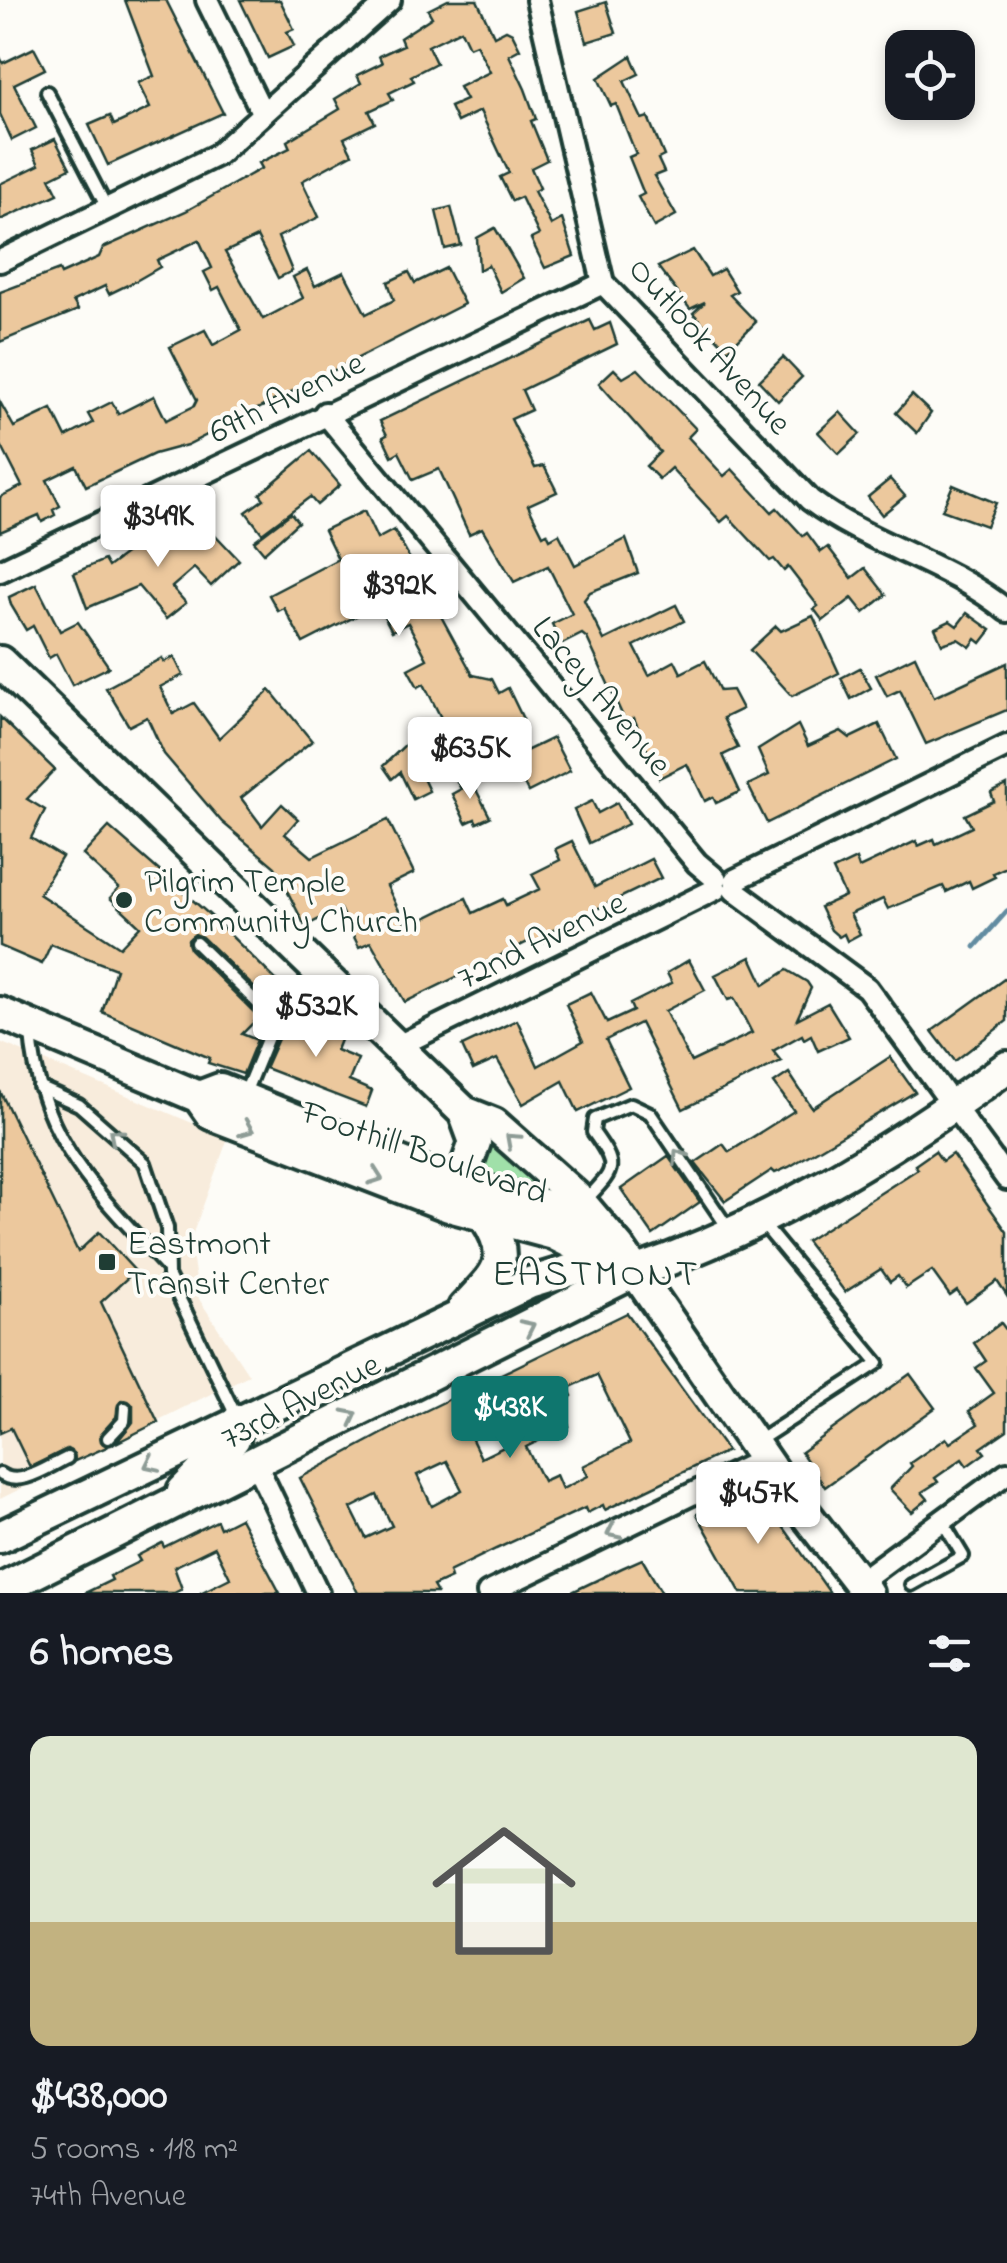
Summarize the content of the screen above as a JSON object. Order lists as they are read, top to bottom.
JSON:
{
  "streets": {
    "main road": ["Foothill Boulevard", "73rd Avenue"],
    "street": [
      "Outlook Avenue",
      "69th Avenue",
      "Lacey Avenue",
      "72nd Avenue"
    ]
  },
  "crossings": [
    ["Outlook Avenue", "69th Avenue"],
    ["69th Avenue", "Lacey Avenue"],
    ["Lacey Avenue", "72nd Avenue"],
    ["Lacey Avenue", "73rd Avenue"],
    ["Foothill Boulevard", "73rd Avenue"]
  ],
  "districts": ["EASTMONT"],
  "places": {
    "other": ["Pilgrim Temple Community Church"],
    "transit": ["Eastmont Transit Center"]
  },
  "page": {
    "price": [
      "$349K",
      "$392K",
      "$635K",
      "$532K",
      "$438K",
      "$457K"
    ],
    "heading": "6 homes",
    "list": [
      {
        "name": "$438,000",
        "note": "5 rooms · 118 m² · 74th Avenue"
      }
    ]
  }
}
